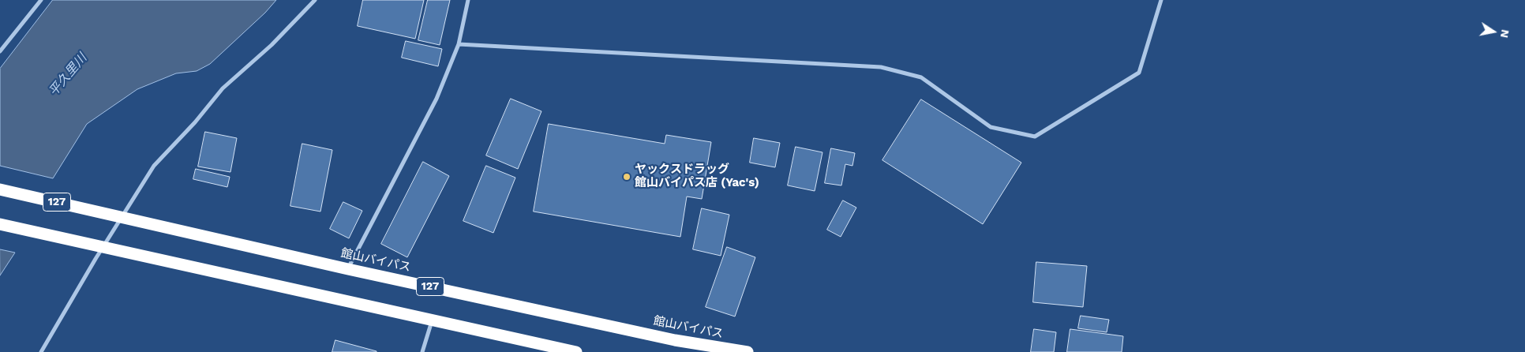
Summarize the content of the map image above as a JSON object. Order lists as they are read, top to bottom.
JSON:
{
  "streets": {
    "highway": ["127", "館山バイパス"]
  },
  "water": ["平久里川"],
  "places": ["ヤックスドラッグ 館山バイパス店 (Yac's)"],
  "north": "right"
}
